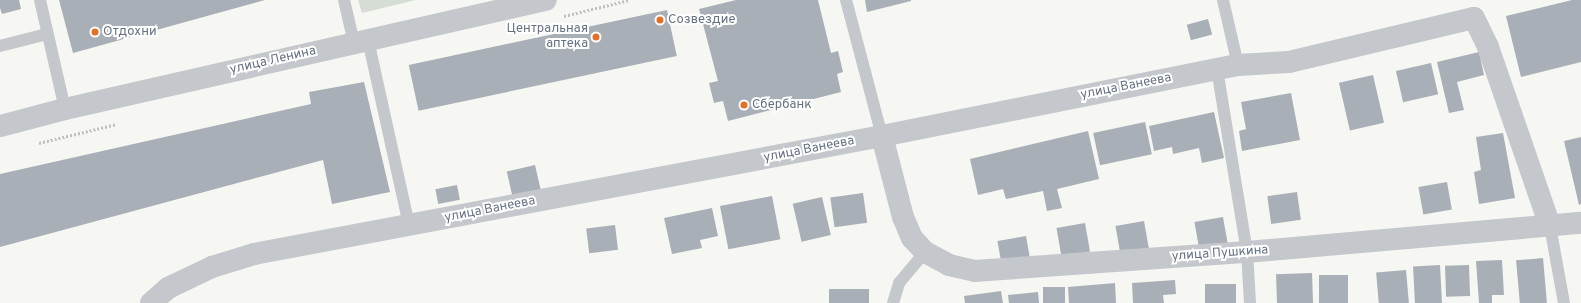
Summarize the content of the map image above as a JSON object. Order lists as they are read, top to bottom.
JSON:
{
  "streets": {
    "street": ["улица Ленина", "улица Ванеева", "улица Пушкина"]
  },
  "crossings": [
    ["улица Ванеева", "улица Пушкина"]
  ],
  "places": [
    "Созвездие",
    "Отдохни",
    "Центральная аптека",
    "Сбербанк"
  ]
}
